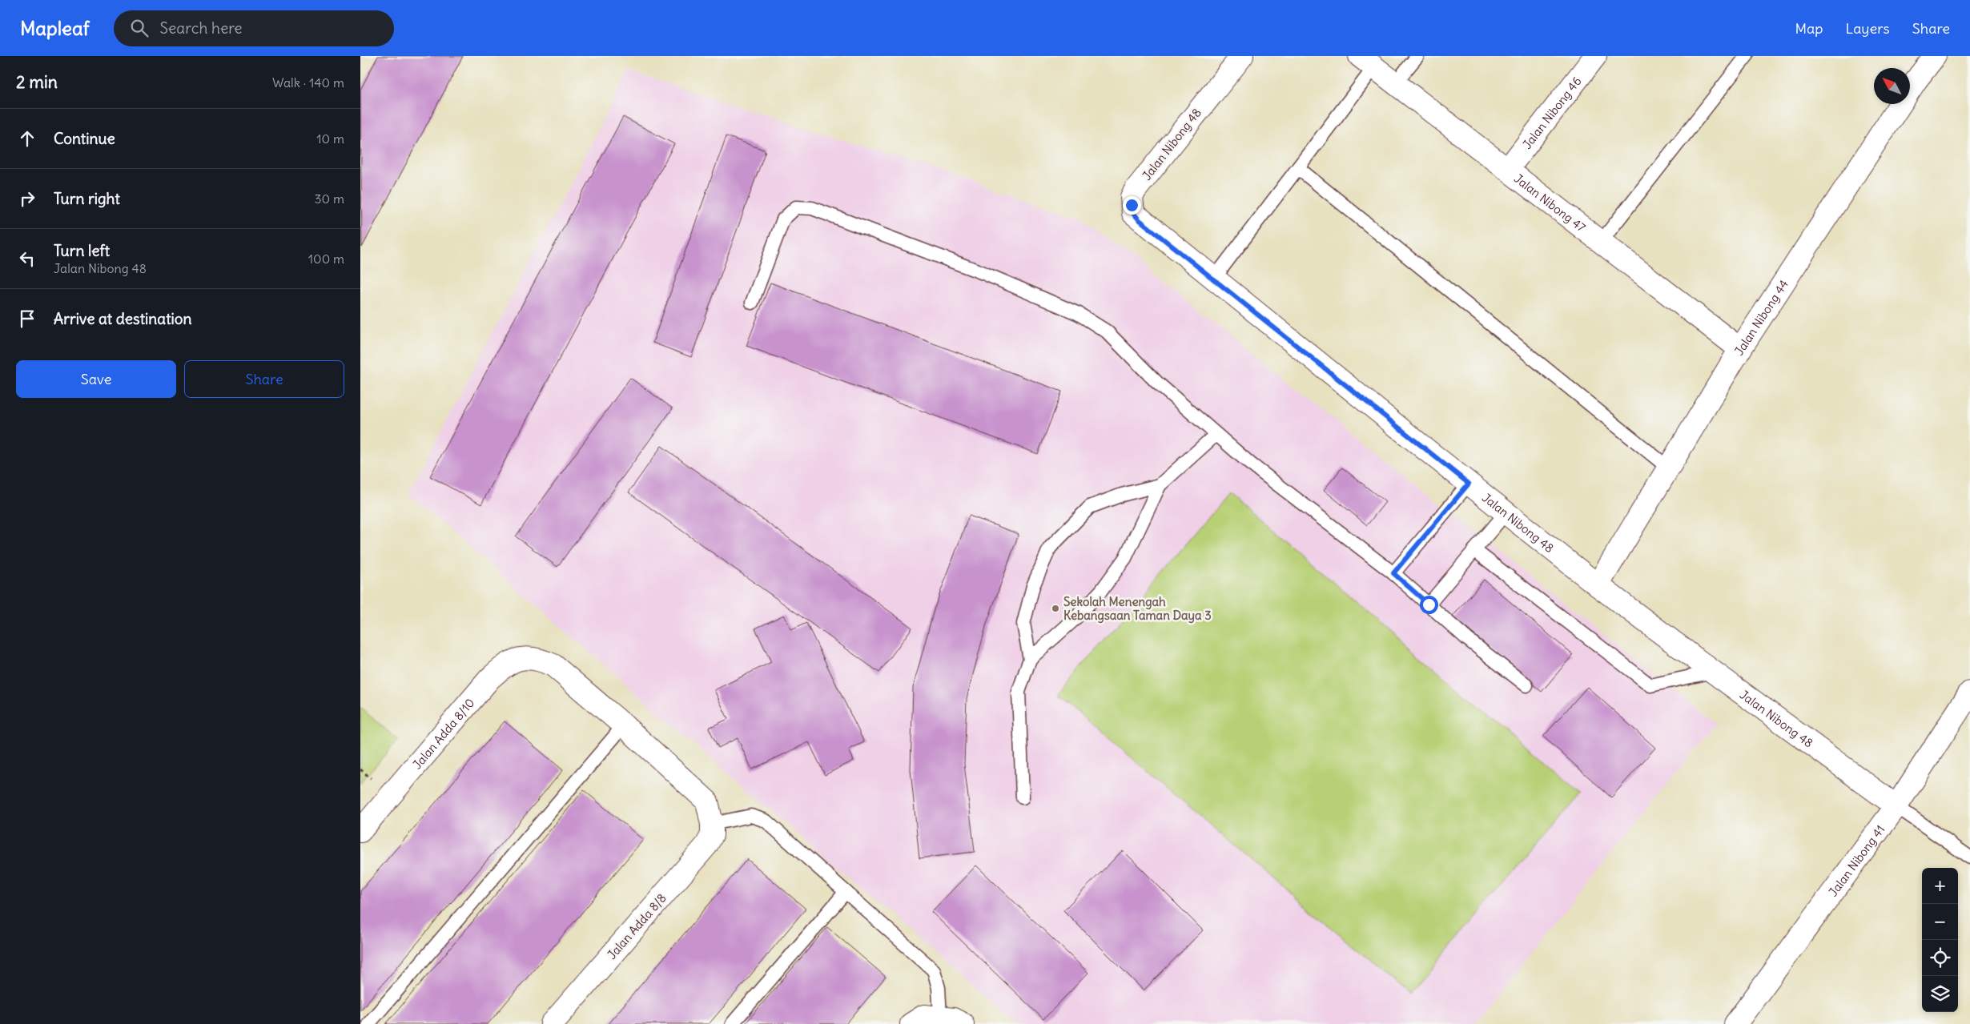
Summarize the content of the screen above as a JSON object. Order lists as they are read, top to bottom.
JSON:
{
  "streets": {
    "street": [
      "Jalan Nibong 46",
      "Jalan Nibong 48",
      "Jalan Nibong 47",
      "Jalan Nibong 44",
      "Jalan Adda 8/10",
      "Jalan Nibong 41",
      "Jalan Adda 8/8"
    ]
  },
  "crossings": [
    ["Jalan Nibong 46", "Jalan Nibong 47"],
    ["Jalan Nibong 48", "Jalan Nibong 44"],
    ["Jalan Nibong 48", "Jalan Nibong 41"],
    ["Jalan Nibong 47", "Jalan Nibong 44"]
  ],
  "places": ["Sekolah Menengah Kebangsaan Taman Daya 3"],
  "north": "top left",
  "page": {
    "header": "Mapleaf",
    "search": "Search here",
    "nav": ["Map", "Layers", "Share"],
    "heading": ["2 min", "Walk · 140 m"],
    "list": [
      ["Continue", "10 m"],
      ["Turn right", "30 m"],
      ["Turn left", "Jalan Nibong 48", "100 m"],
      "Arrive at destination"
    ],
    "buttons": ["Save", "Share"],
    "map_buttons": ["+", "−"]
  }
}
